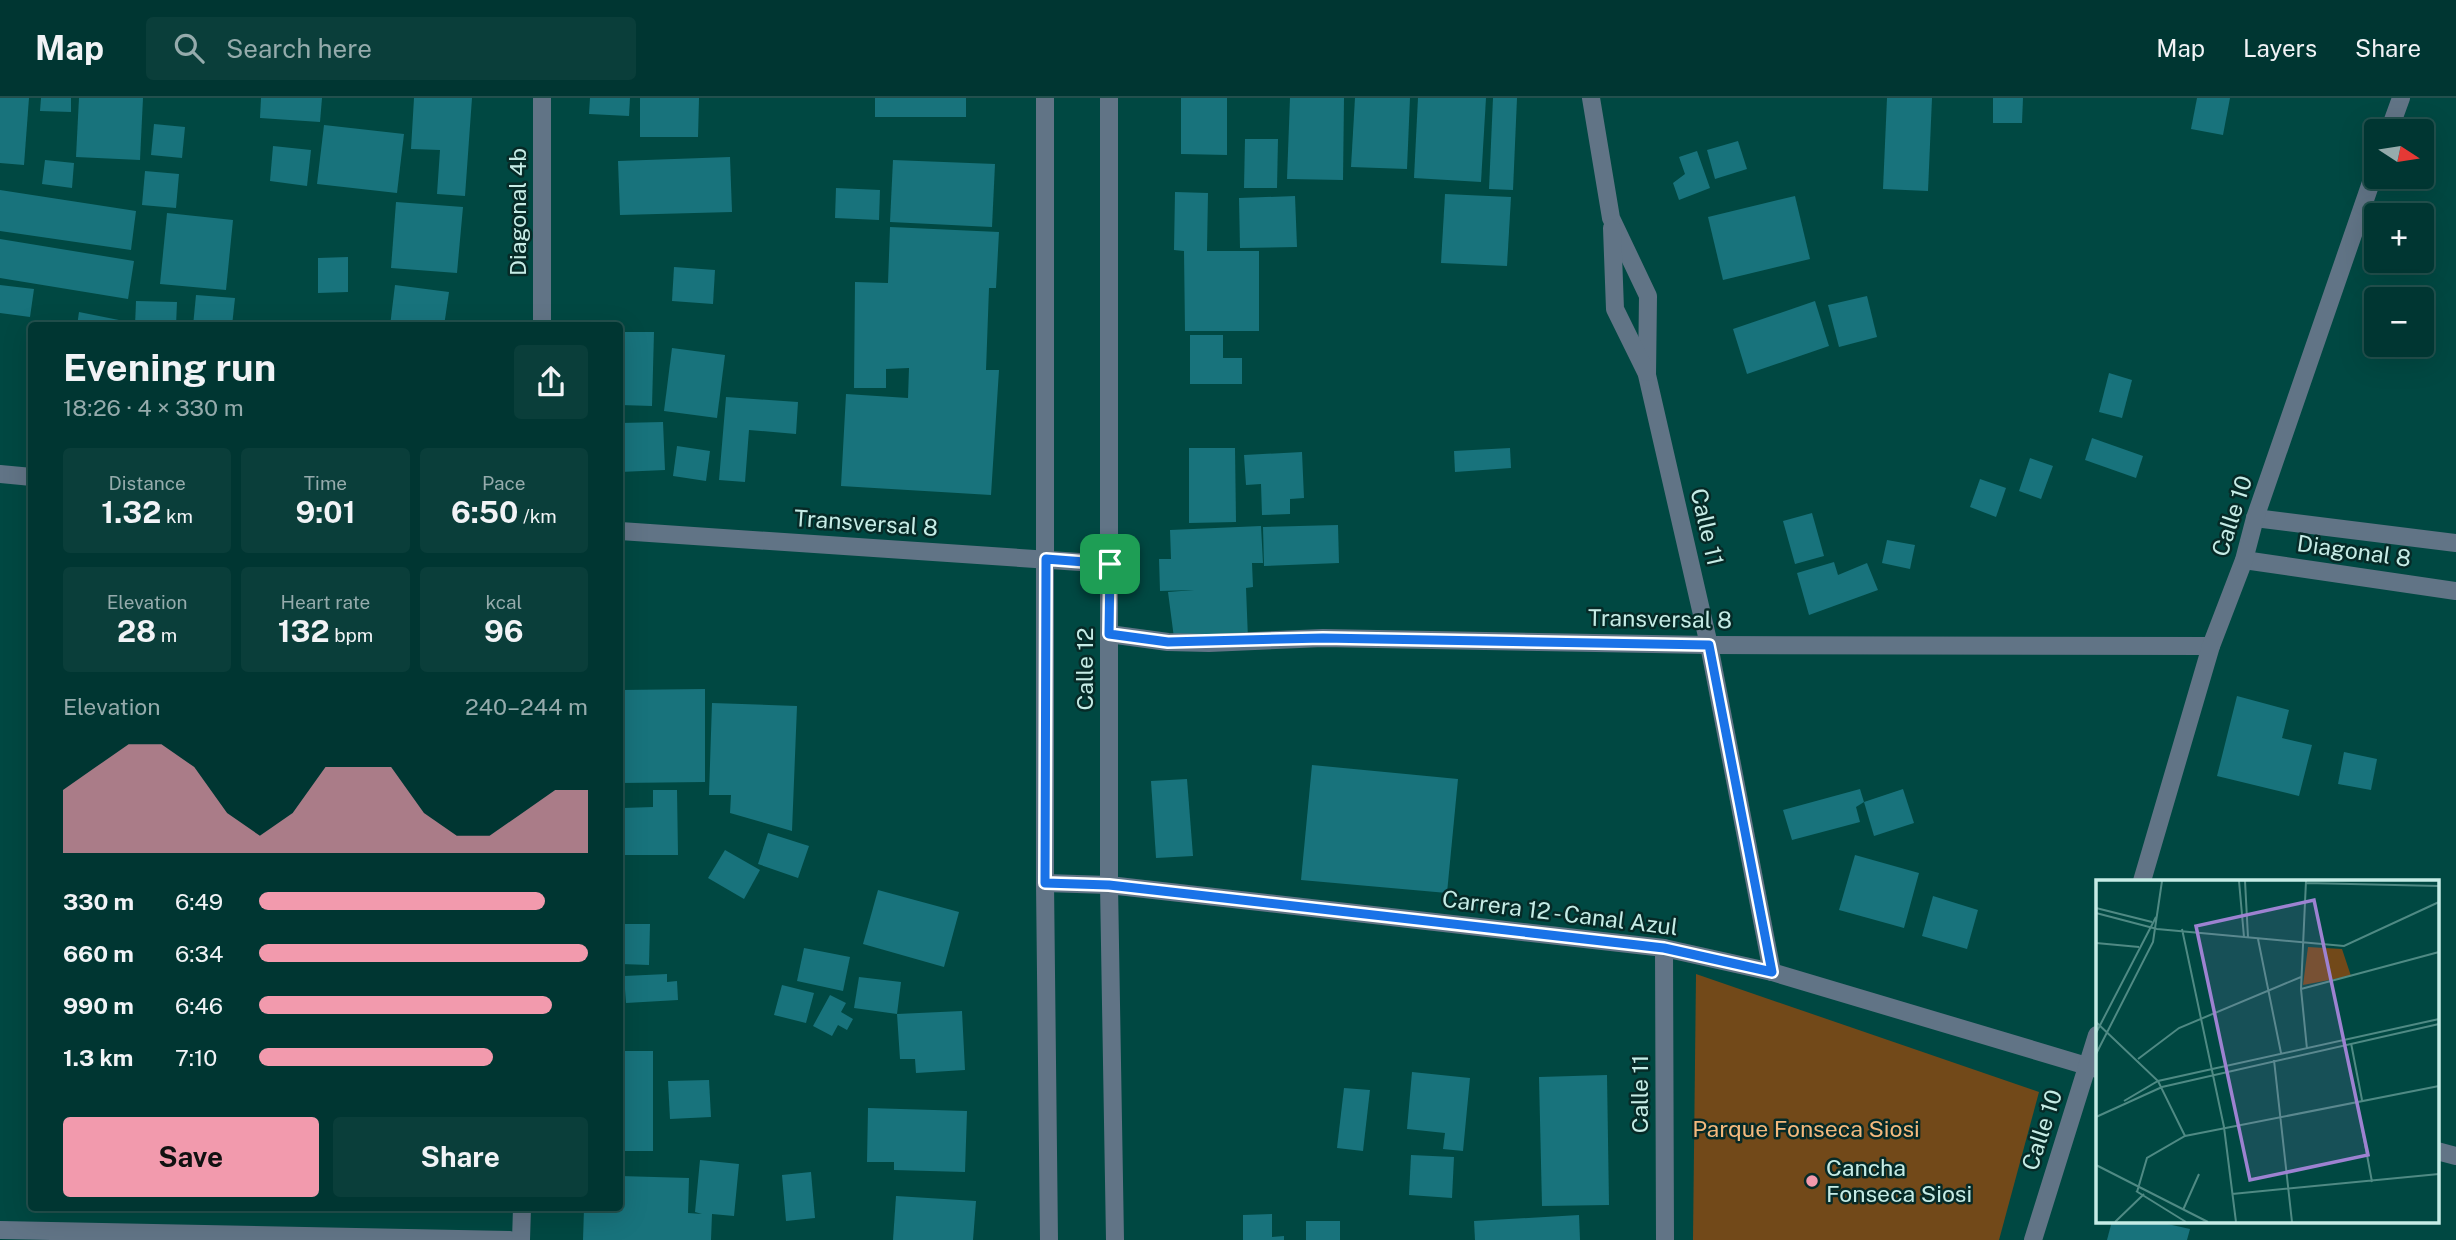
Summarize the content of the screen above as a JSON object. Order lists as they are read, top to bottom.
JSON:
{
  "streets": {
    "street": [
      "Diagonal 4b",
      "Calle 10",
      "Transversal 8",
      "Calle 11",
      "Diagonal 8",
      "Calle 12",
      "Carrera 12 - Canal Azul"
    ]
  },
  "crossings": [
    ["Calle 10", "Transversal 8"],
    ["Calle 10", "Diagonal 8"],
    ["Calle 10", "Carrera 12 - Canal Azul"],
    ["Transversal 8", "Calle 11"],
    ["Transversal 8", "Calle 12"],
    ["Calle 11", "Carrera 12 - Canal Azul"],
    ["Calle 12", "Carrera 12 - Canal Azul"]
  ],
  "parks": ["Parque Fonseca Siosi"],
  "places": ["Cancha Fonseca Siosi"],
  "north": "right",
  "page": {
    "header": "Map",
    "search": "Search here",
    "nav": ["Map", "Layers", "Share"],
    "map_buttons": ["+", "−"],
    "heading": ["Evening run", "18:26 · 4 × 330 m"],
    "stats": [
      ["Distance", "1.32 km"],
      ["Time", "9:01"],
      ["Pace", "6:50 /km"],
      ["Elevation", "28 m"],
      ["Heart rate", "132 bpm"],
      ["kcal", "96"]
    ],
    "chart": ["Elevation", "240–244 m"],
    "list": [
      {
        "name": "330 m",
        "note": "6:49"
      },
      {
        "name": "660 m",
        "note": "6:34"
      },
      {
        "name": "990 m",
        "note": "6:46"
      },
      {
        "name": "1.3 km",
        "note": "7:10"
      }
    ],
    "buttons": ["Save", "Share"]
  }
}
